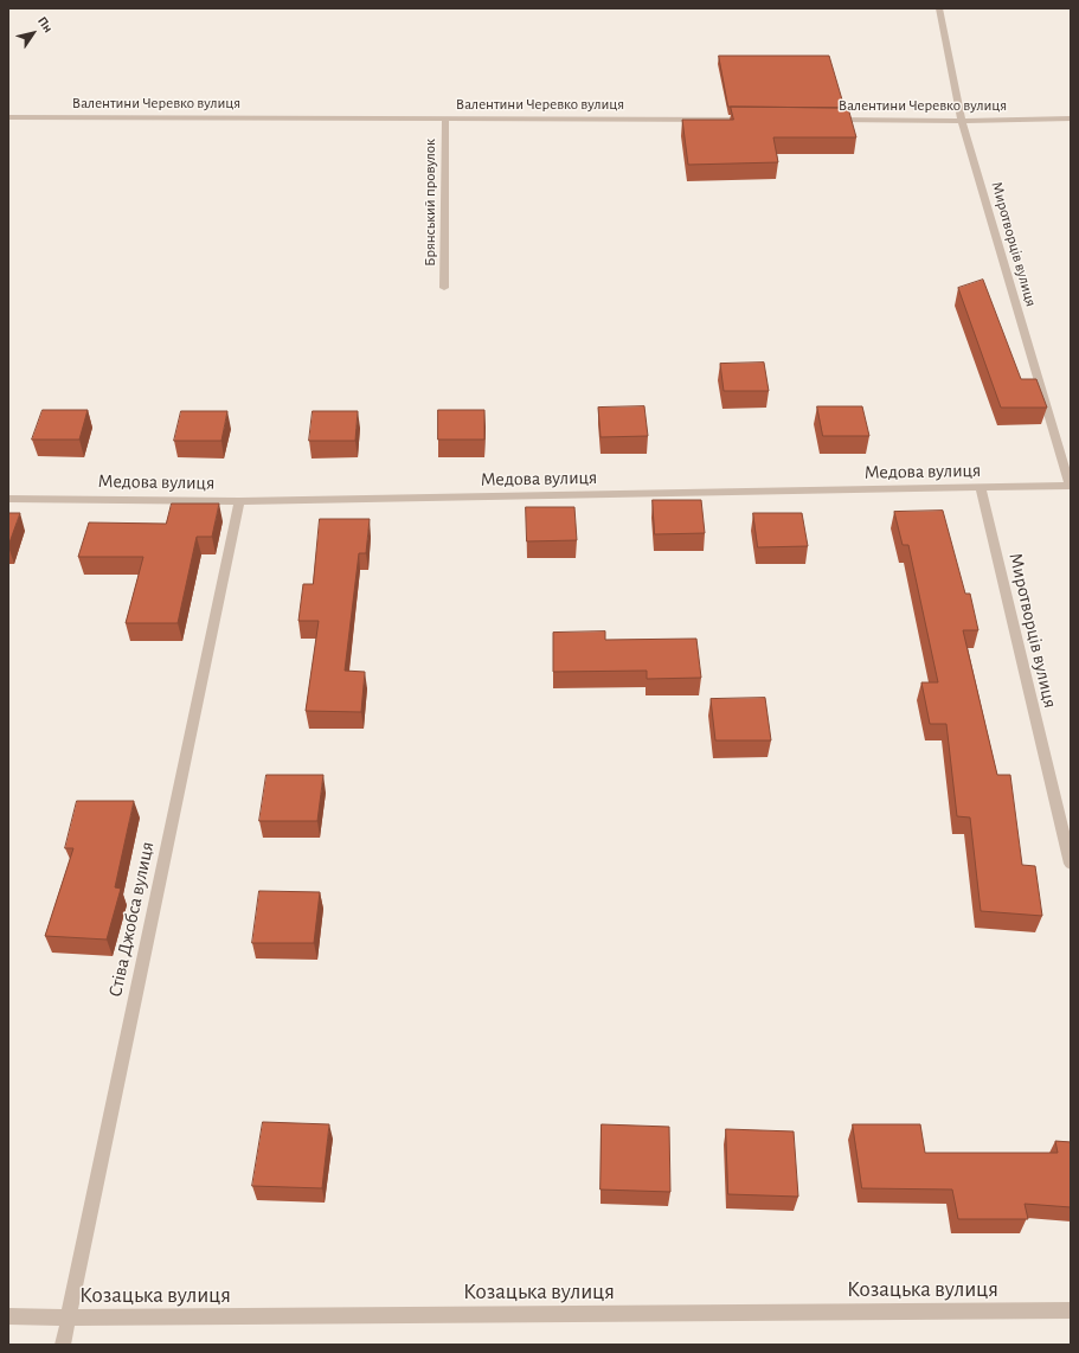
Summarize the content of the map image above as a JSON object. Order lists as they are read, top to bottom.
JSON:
{
  "streets": {
    "street": [
      "Валентини Черевко вулиця",
      "Брянський провулок",
      "Миротворців вулиця",
      "Медова вулиця",
      "Стіва Джобса вулиця",
      "Козацька вулиця"
    ]
  },
  "crossings": [
    ["Валентини Черевко вулиця", "Брянський провулок"],
    ["Валентини Черевко вулиця", "Миротворців вулиця"],
    ["Миротворців вулиця", "Медова вулиця"],
    ["Медова вулиця", "Стіва Джобса вулиця"],
    ["Стіва Джобса вулиця", "Козацька вулиця"]
  ],
  "north": "top right"
}
